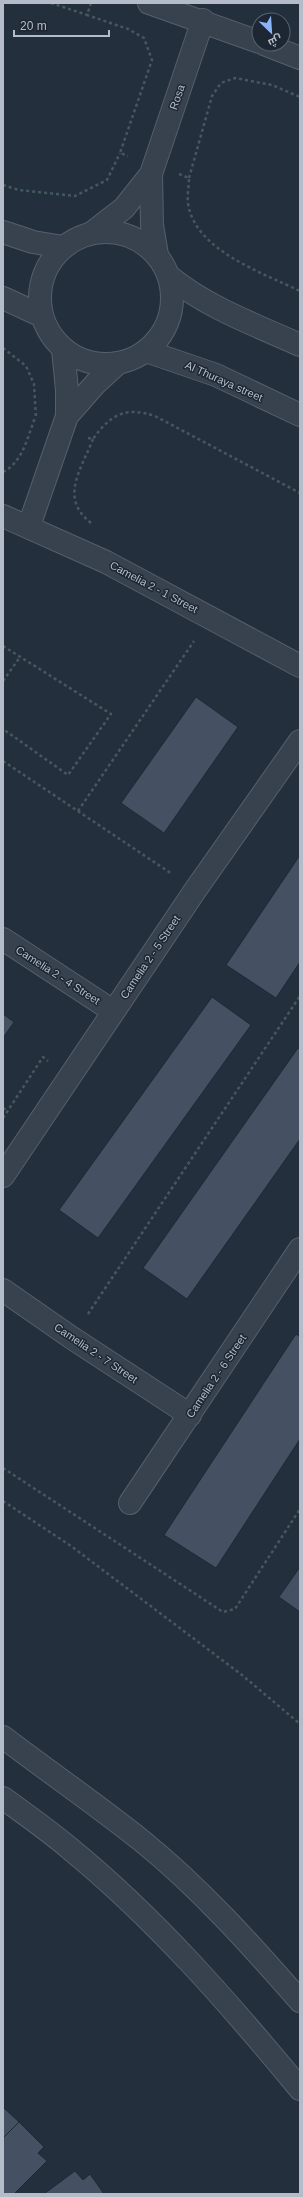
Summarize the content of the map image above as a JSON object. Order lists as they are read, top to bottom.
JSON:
{
  "streets": {
    "street": [
      "Rosa",
      "Al Thuraya street",
      "Camelia 2 - 1 Street",
      "Camelia 2 - 5 Street",
      "Camelia 2 - 4 Street",
      "Camelia 2 - 7 Street",
      "Camelia 2 - 6 Street"
    ]
  },
  "crossings": [
    ["Rosa", "Al Thuraya street"],
    ["Camelia 2 - 5 Street", "Camelia 2 - 4 Street"],
    ["Camelia 2 - 7 Street", "Camelia 2 - 6 Street"]
  ],
  "scale_bar": "20 m",
  "north": "bottom right"
}
